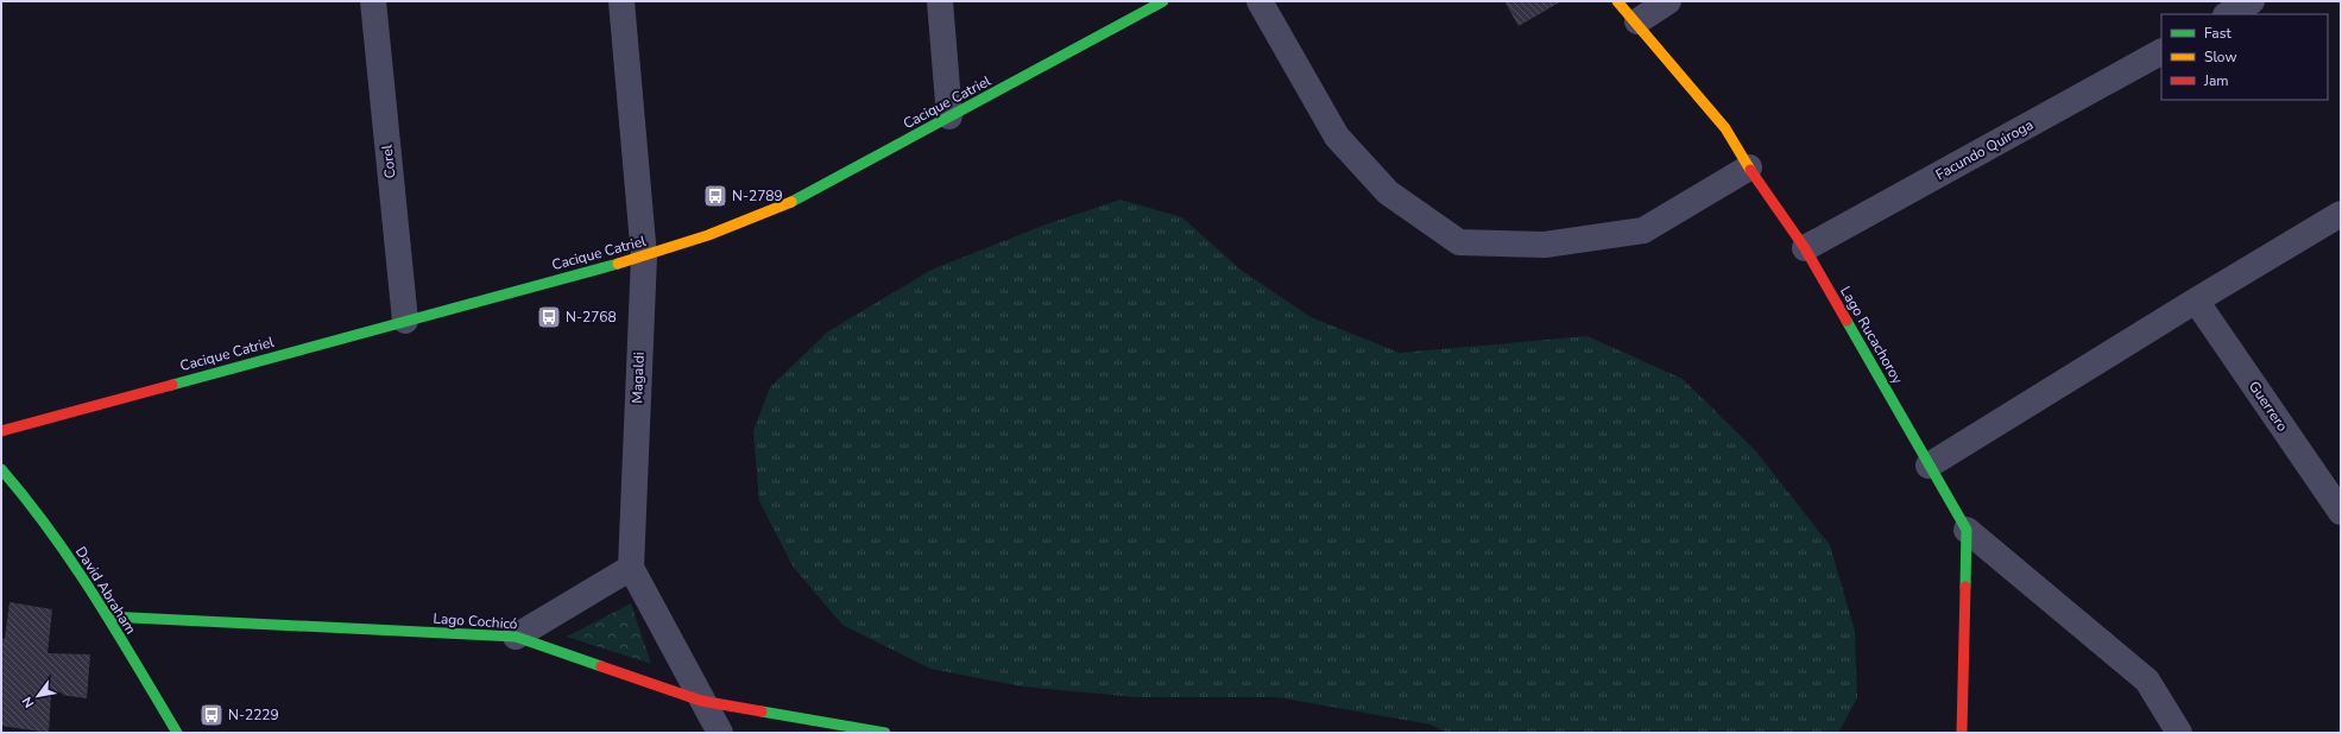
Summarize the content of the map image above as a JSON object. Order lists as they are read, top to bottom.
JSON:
{
  "streets": {
    "street": [
      "Cacique Catriel",
      "Facundo Quiroga",
      "Corel",
      "Lago Rucachoroy",
      "Magaldi",
      "Guerrero",
      "David Abraham",
      "Lago Cochicó"
    ]
  },
  "crossings": [
    ["Cacique Catriel", "Corel"],
    ["Cacique Catriel", "Magaldi"],
    ["Facundo Quiroga", "Lago Rucachoroy"],
    ["David Abraham", "Lago Cochicó"]
  ],
  "places": {
    "bus stop": ["N-2789", "N-2768", "N-2229"]
  },
  "legend": ["Fast", "Slow", "Jam"],
  "north": "bottom left"
}
